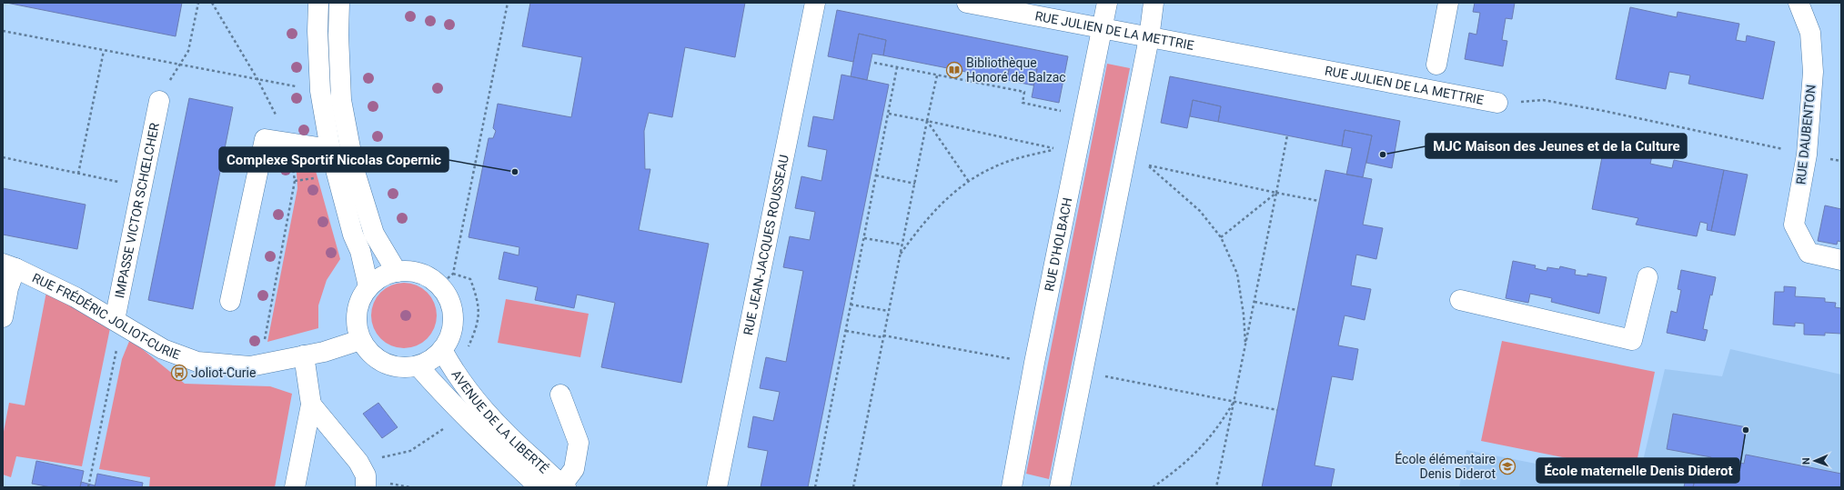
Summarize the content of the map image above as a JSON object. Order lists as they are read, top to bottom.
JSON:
{
  "streets": {
    "street": [
      "RUE JULIEN DE LA METTRIE",
      "RUE DAUBENTON",
      "IMPASSE VICTOR SCHŒLCHER",
      "RUE D'HOLBACH",
      "RUE JEAN-JACQUES ROUSSEAU",
      "RUE FRÉDÉRIC JOLIOT-CURIE",
      "AVENUE DE LA LIBERTÉ"
    ]
  },
  "crossings": [
    ["RUE JULIEN DE LA METTRIE", "RUE DAUBENTON"],
    ["RUE JULIEN DE LA METTRIE", "RUE D'HOLBACH"],
    ["IMPASSE VICTOR SCHŒLCHER", "RUE FRÉDÉRIC JOLIOT-CURIE"],
    ["RUE FRÉDÉRIC JOLIOT-CURIE", "AVENUE DE LA LIBERTÉ"]
  ],
  "places": {
    "library": ["Bibliothèque Honoré de Balzac"],
    "other": ["MJC Maison des Jeunes et de la Culture", "Complexe Sportif Nicolas Copernic", "École maternelle Denis Diderot"],
    "bus stop": ["Joliot-Curie"],
    "school or university": ["École élémentaire Denis Diderot"]
  },
  "north": "left"
}
